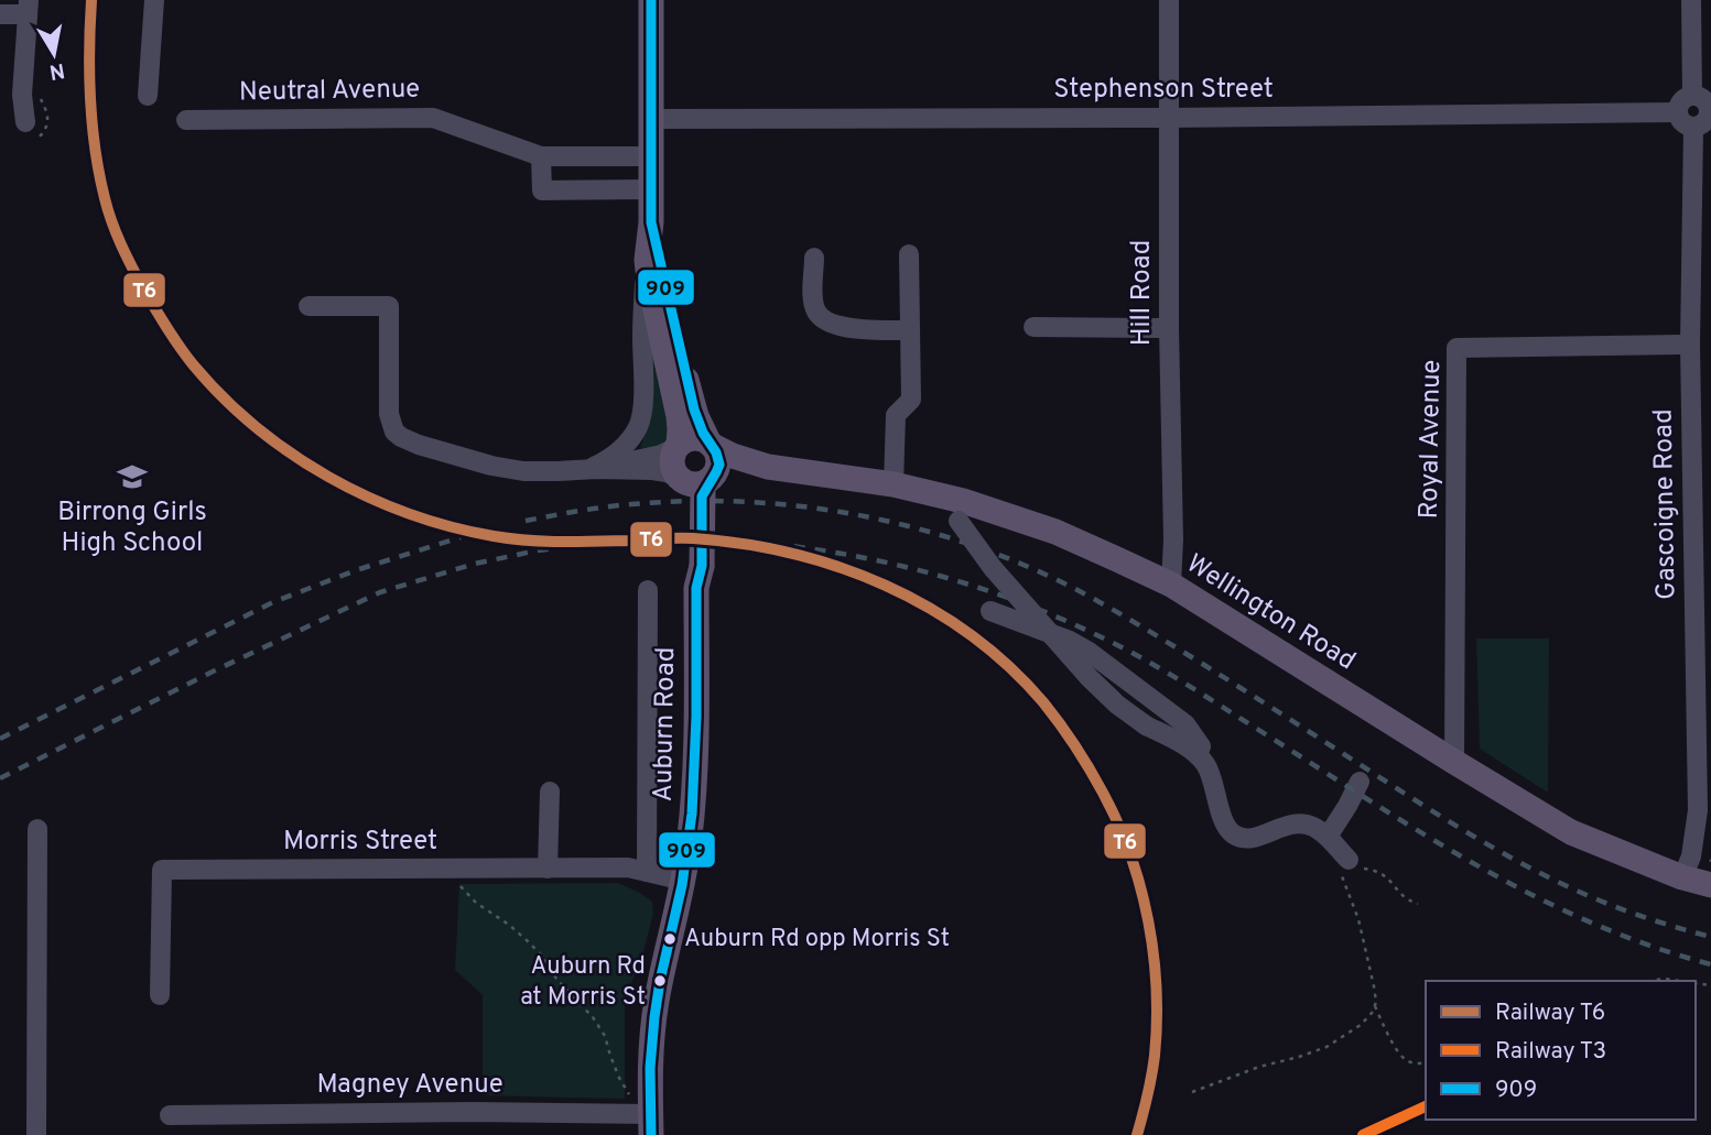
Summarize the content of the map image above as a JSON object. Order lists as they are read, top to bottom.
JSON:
{
  "streets": {
    "main road": ["Wellington Road", "Auburn Road"],
    "street": [
      "Stephenson Street",
      "Neutral Avenue",
      "Hill Road",
      "Royal Avenue",
      "Gascoigne Road",
      "Morris Street",
      "Magney Avenue"
    ]
  },
  "crossings": [
    ["Stephenson Street", "Hill Road"],
    ["Stephenson Street", "Gascoigne Road"],
    ["Hill Road", "Wellington Road"],
    ["Royal Avenue", "Gascoigne Road"],
    ["Royal Avenue", "Wellington Road"],
    ["Gascoigne Road", "Wellington Road"],
    ["Wellington Road", "Auburn Road"],
    ["Auburn Road", "Morris Street"],
    ["Auburn Road", "Magney Avenue"]
  ],
  "places": {
    "school or university": ["Birrong Girls High School"],
    "other": ["Auburn Rd opp Morris St", "Auburn Rd at Morris St"]
  },
  "lines": ["rail line T6", "transit line 909", "rail line T3"],
  "legend": ["Railway T6", "Railway T3", "909"],
  "north": "bottom"
}
